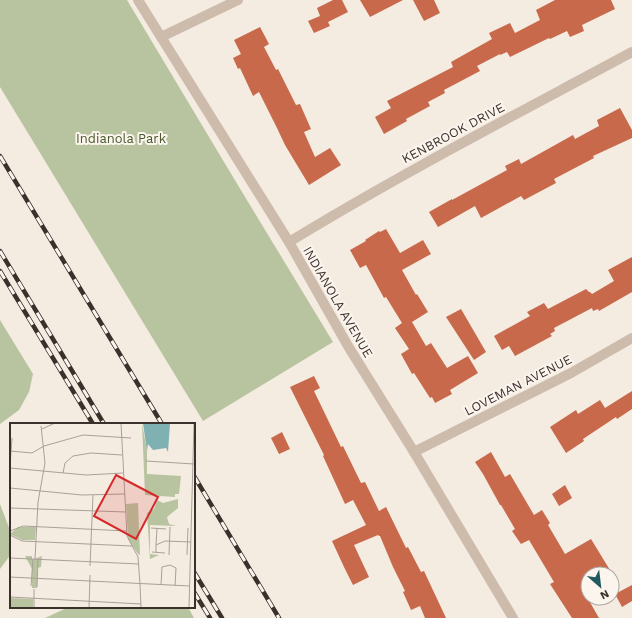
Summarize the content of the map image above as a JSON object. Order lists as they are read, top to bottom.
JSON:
{
  "streets": {
    "street": ["KENBROOK DRIVE", "INDIANOLA AVENUE", "LOVEMAN AVENUE"]
  },
  "crossings": [
    ["KENBROOK DRIVE", "INDIANOLA AVENUE"],
    ["INDIANOLA AVENUE", "LOVEMAN AVENUE"]
  ],
  "parks": ["Indianola Park"],
  "north": "bottom right"
}
